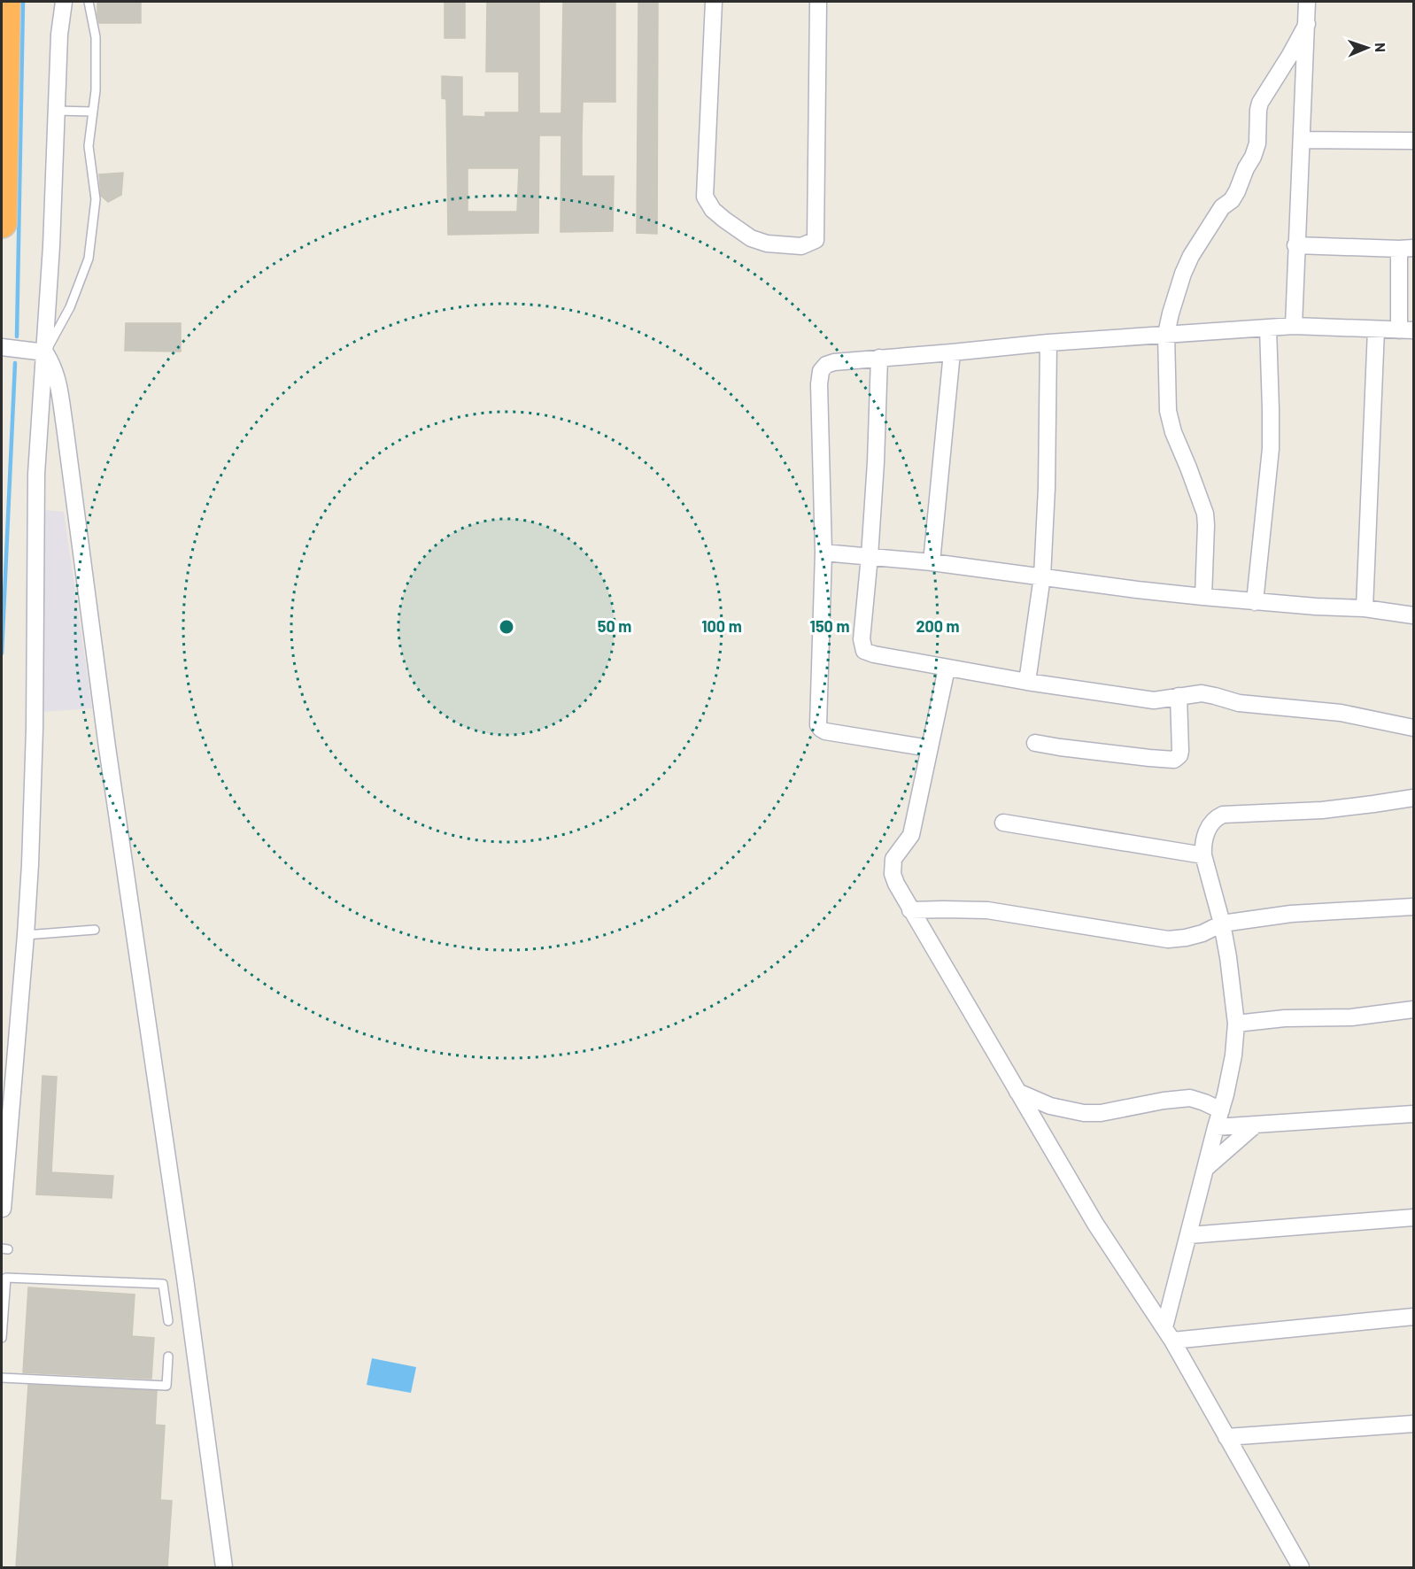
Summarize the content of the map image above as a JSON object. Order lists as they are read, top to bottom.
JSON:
{
  "north": "right",
  "rings": [
    "50 m",
    "100 m",
    "150 m",
    "200 m"
  ]
}
